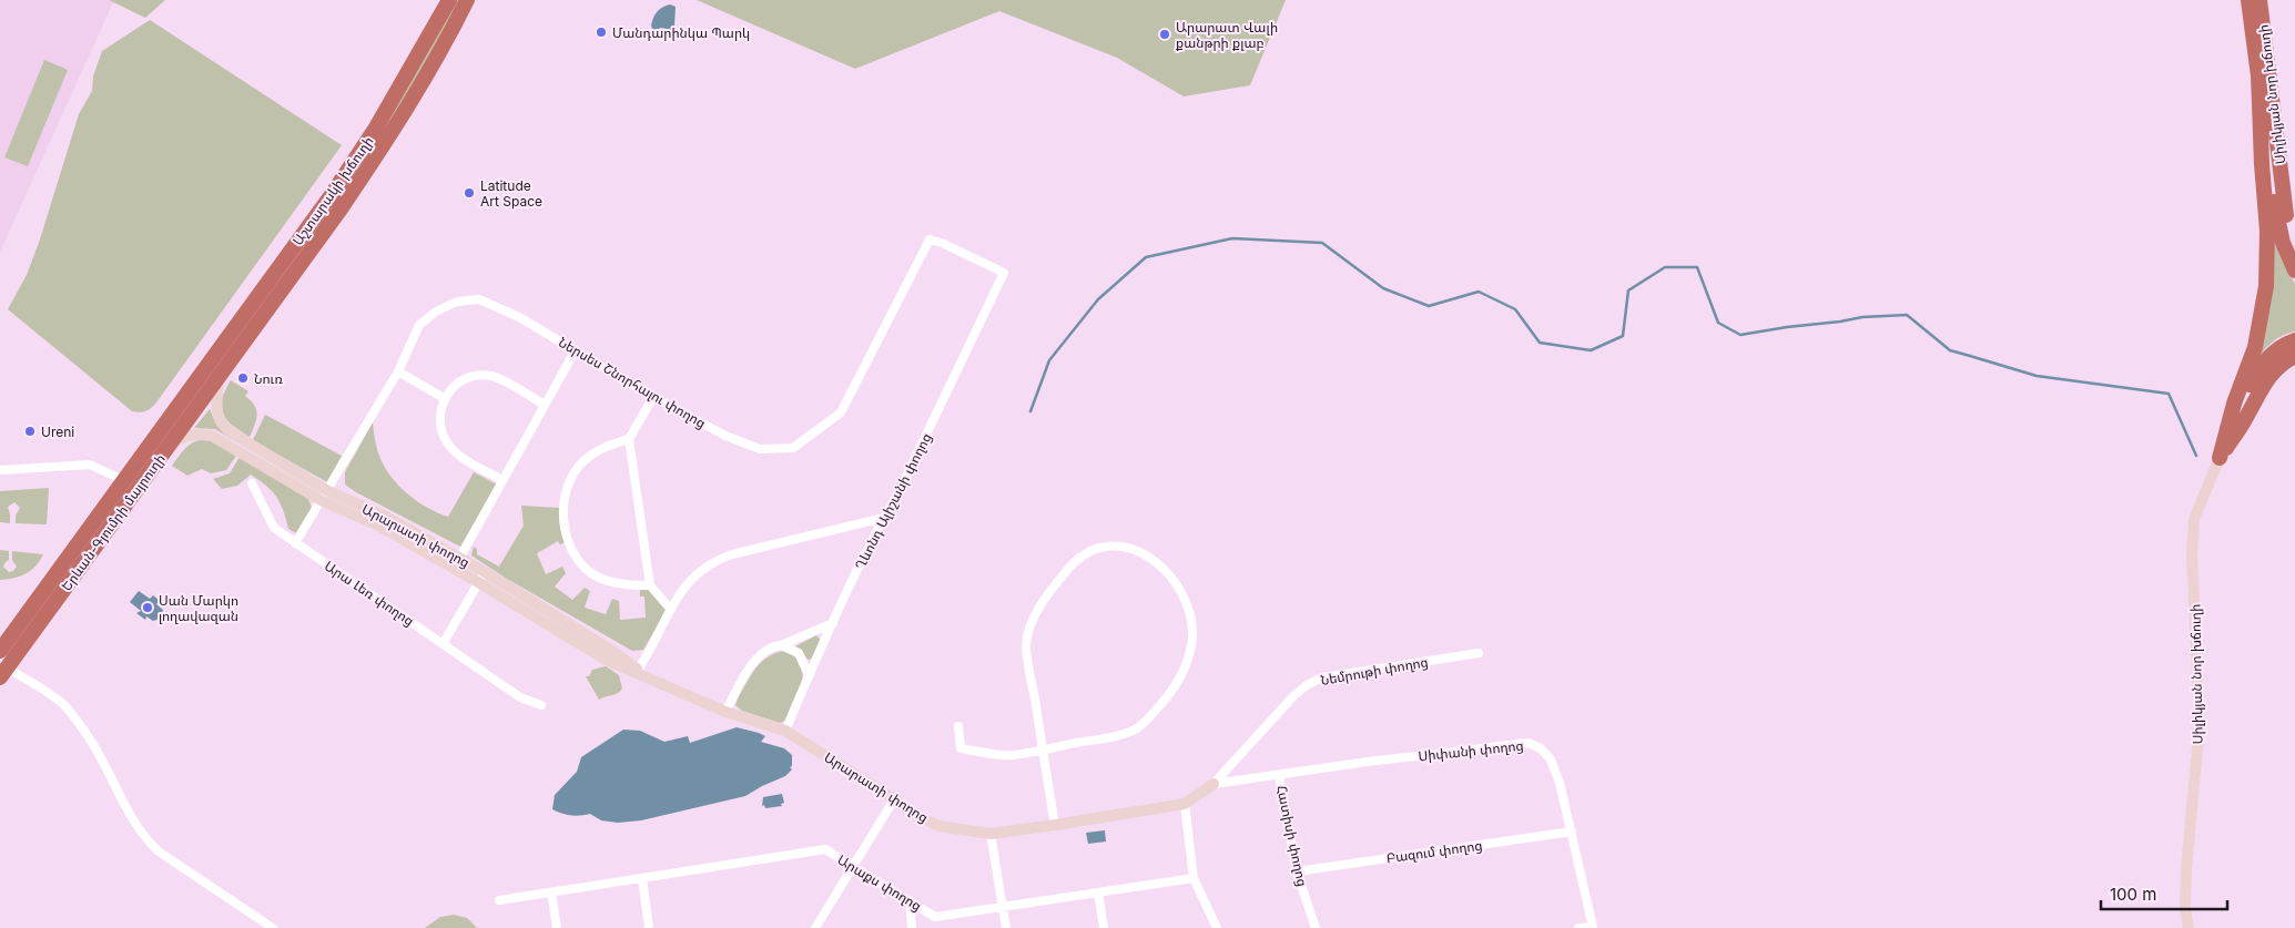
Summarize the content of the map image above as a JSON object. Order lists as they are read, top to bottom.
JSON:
{
  "streets": {
    "highway": ["Սիլիկյան նոր խճուղի", "Աշտարակի խճուղի", "Երևան-Գյումրի մայրուղի"],
    "street": [
      "Ներսես Շնորհալու փողոց",
      "Ղևոնդ Ալիշանի փողոց",
      "Արարատի փողոց",
      "Արա Լեռ փողոց",
      "Նեմրութի փողոց",
      "Սիփանի փողոց",
      "Հատիսի փողոց",
      "Բազում փողոց",
      "Արաքս փողոց"
    ]
  },
  "crossings": [
    ["Աշտարակի խճուղի", "Երևան-Գյումրի մայրուղի"],
    ["Ներսես Շնորհալու փողոց", "Ղևոնդ Ալիշանի փողոց"],
    ["Ներսես Շնորհալու փողոց", "Արարատի փողոց"],
    ["Ղևոնդ Ալիշանի փողոց", "Արարատի փողոց"],
    ["Երևան-Գյումրի մայրուղի", "Արարատի փողոց"],
    ["Արարատի փողոց", "Նեմրութի փողոց"],
    ["Արարատի փողոց", "Սիփանի փողոց"],
    ["Նեմրութի փողոց", "Սիփանի փողոց"],
    ["Սիփանի փողոց", "Հատիսի փողոց"],
    ["Սիփանի փողոց", "Բազում փողոց"],
    ["Հատիսի փողոց", "Բազում փողոց"]
  ],
  "places": [
    "Մանդարինկա Պարկ",
    "Արարատ Վալի քանթրի քլաբ",
    "Latitude Art Space",
    "Նուռ",
    "Ureni",
    "Սան Մարկո լողավազան"
  ],
  "scale_bar": "100 m"
}
